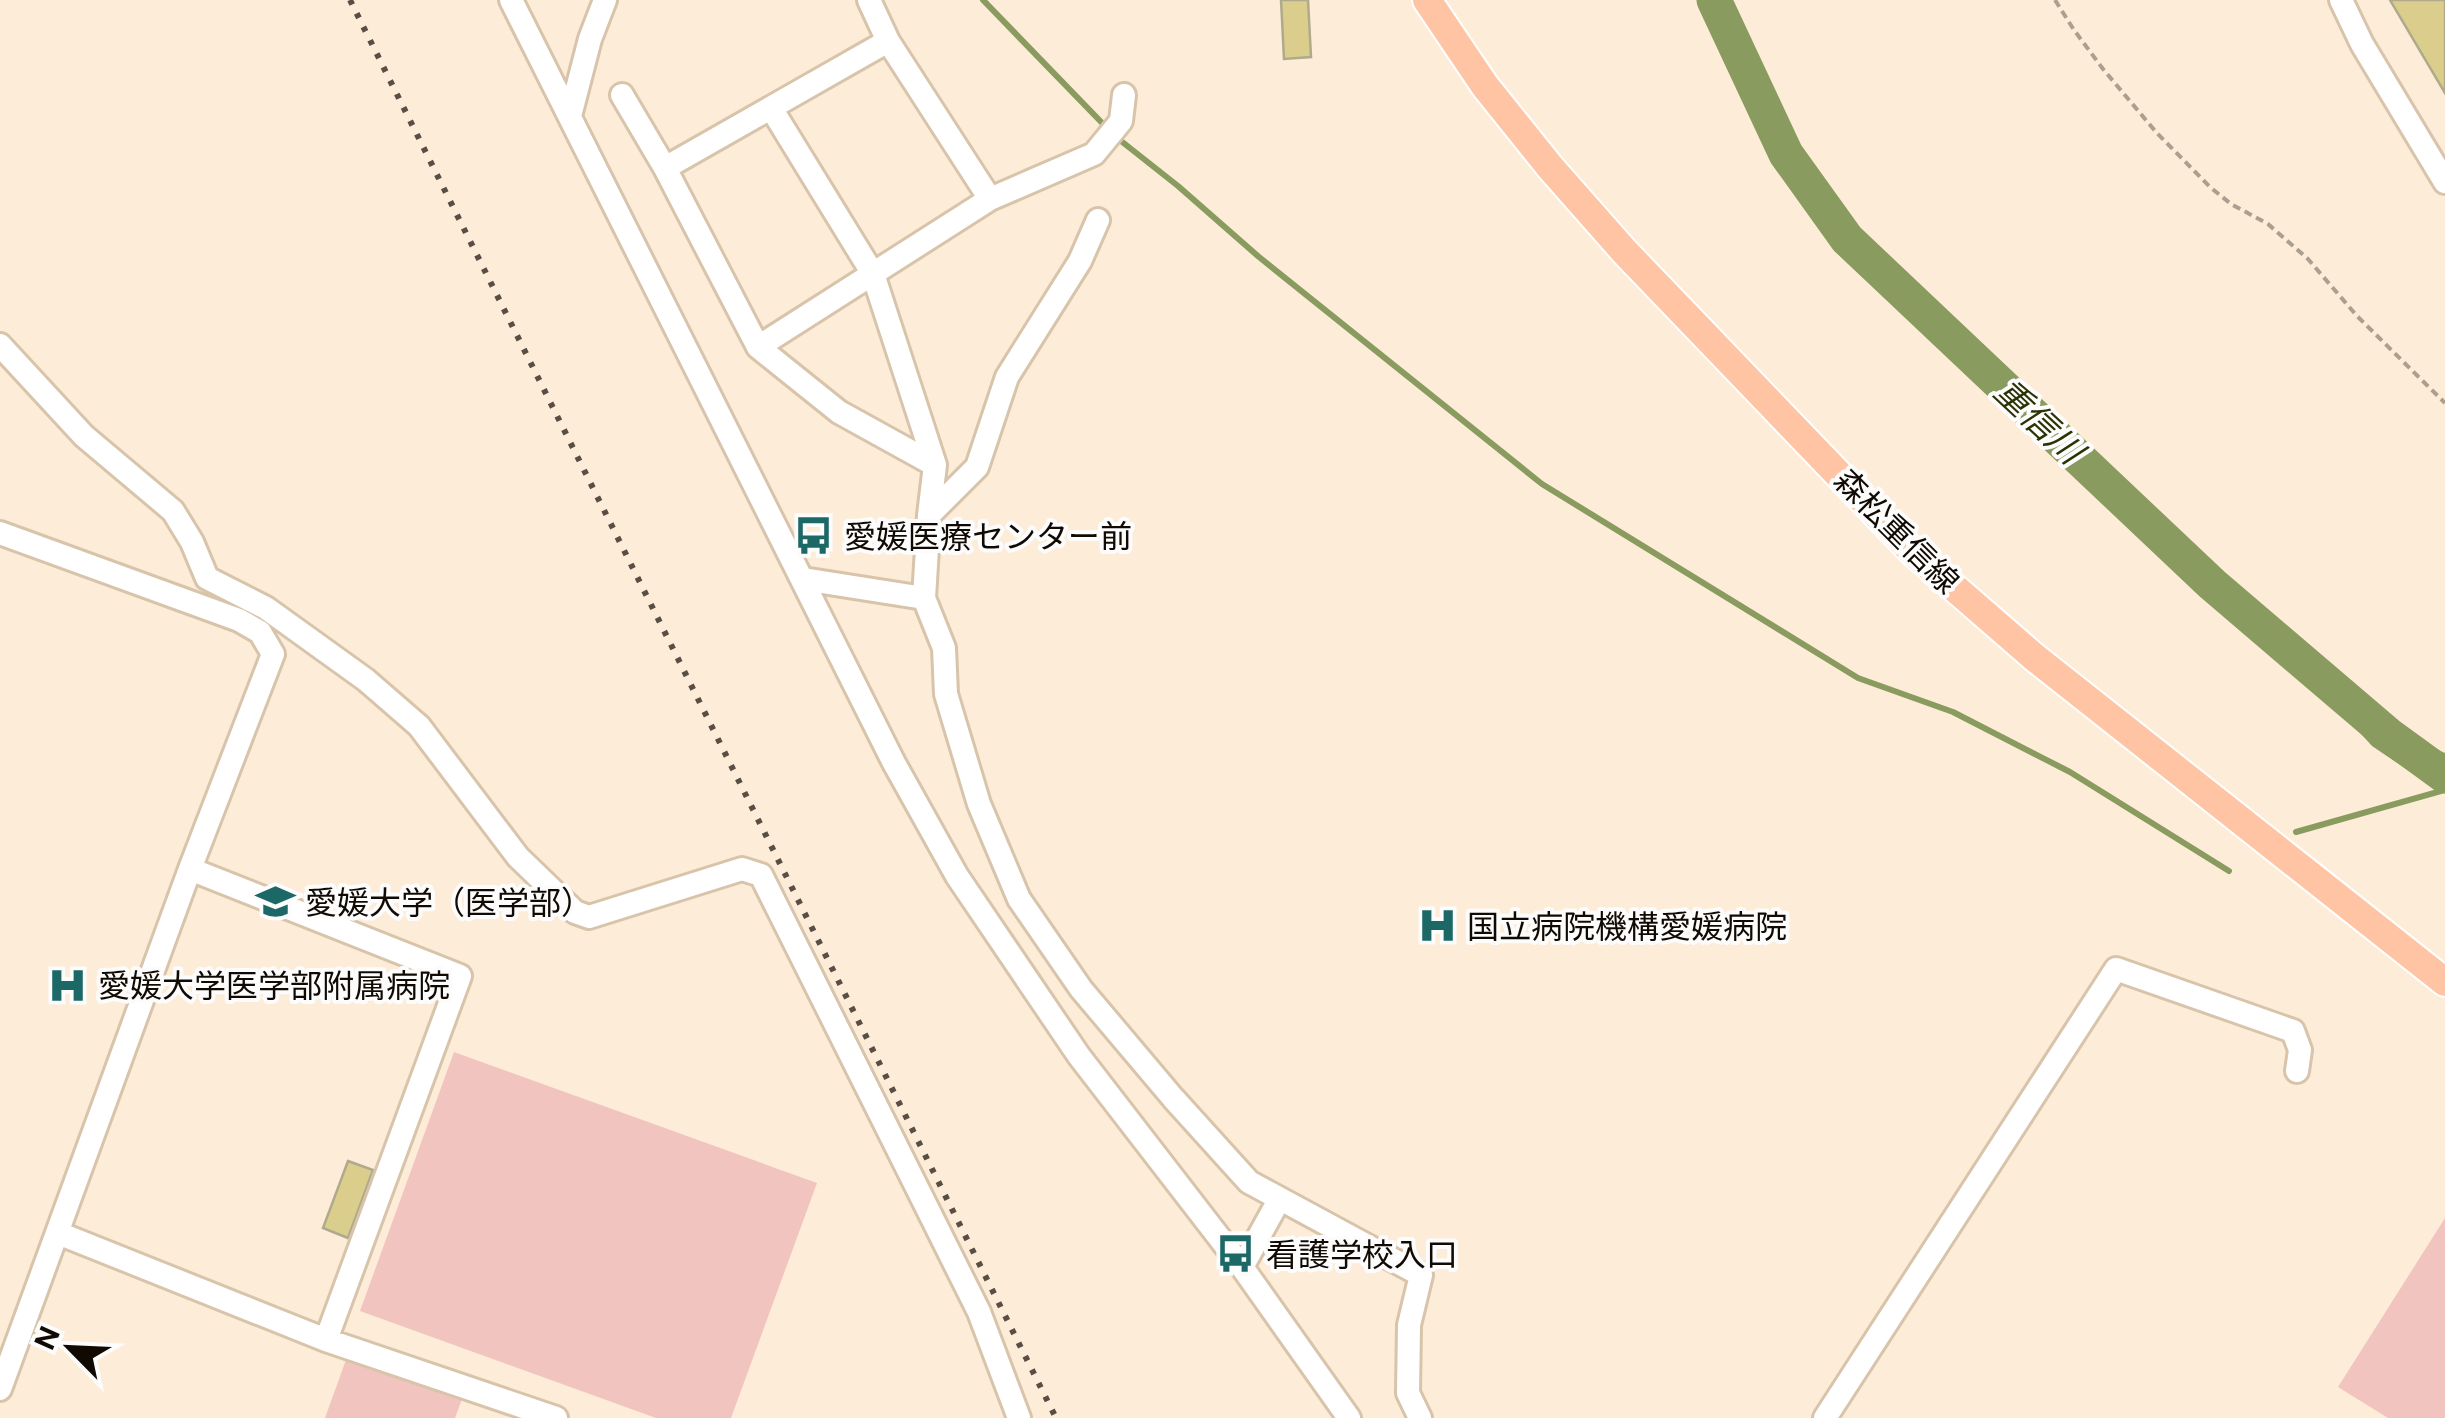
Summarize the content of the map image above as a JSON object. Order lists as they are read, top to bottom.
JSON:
{
  "streets": {
    "main road": ["森松重信線"]
  },
  "water": ["重信川"],
  "places": {
    "bus stop": ["愛媛医療センター前", "看護学校入口"],
    "school or university": ["愛媛大学（医学部）"],
    "hospital": ["国立病院機構愛媛病院", "愛媛大学医学部附属病院"]
  },
  "north": "top left"
}
